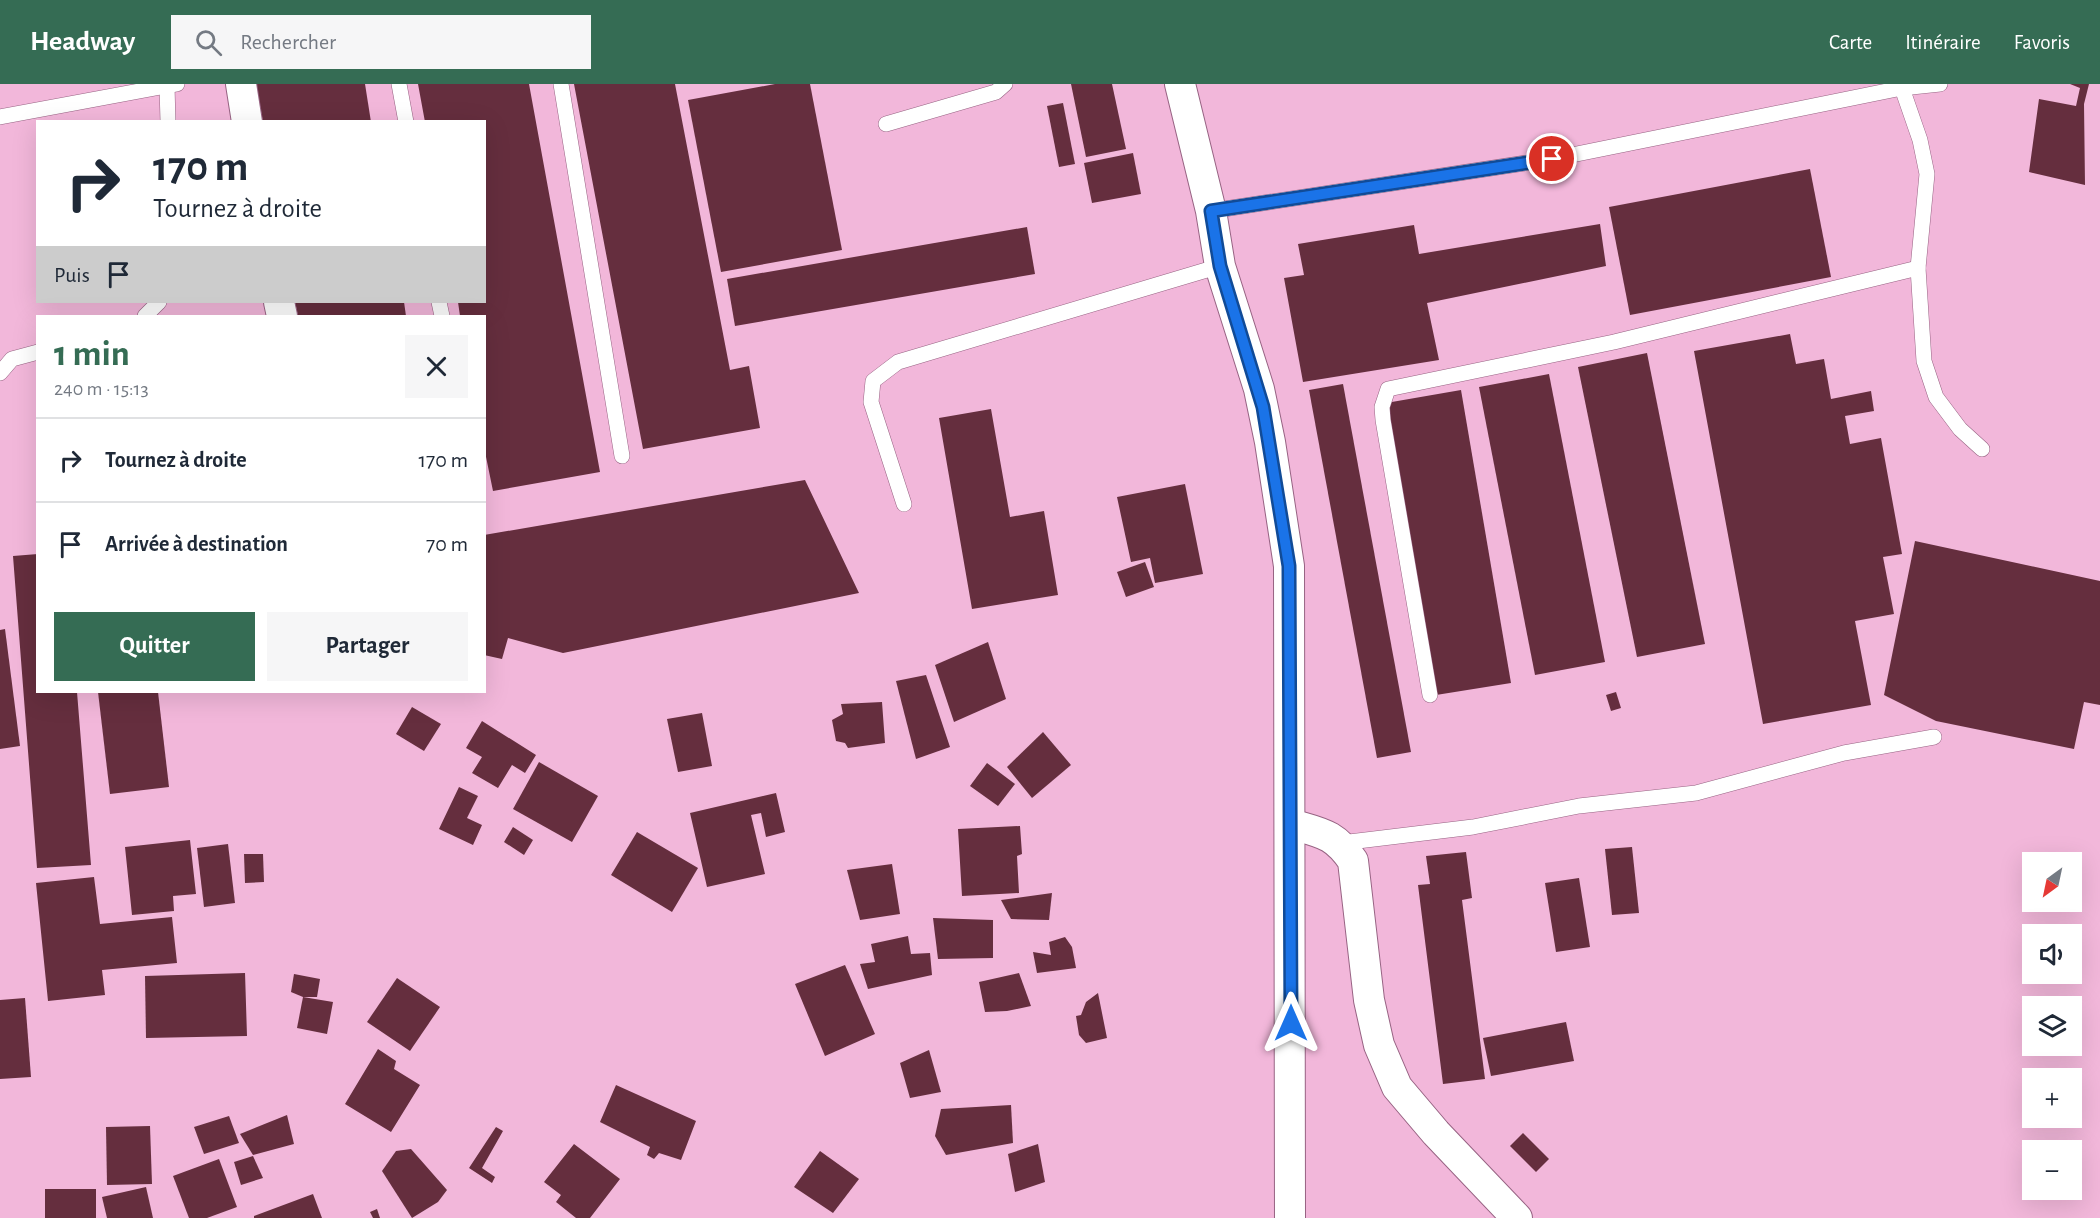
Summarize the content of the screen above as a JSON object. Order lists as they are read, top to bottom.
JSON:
{
  "north": "bottom left",
  "page": {
    "header": "Headway",
    "search": "Rechercher",
    "nav": ["Carte", "Itinéraire", "Favoris"],
    "turn": ["170 m", "Tournez à droite"],
    "then": "Puis",
    "heading": ["1 min", "240 m · 15:13"],
    "list": [
      {
        "name": "Tournez à droite",
        "value": "170 m"
      },
      {
        "name": "Arrivée à destination",
        "value": "70 m"
      }
    ],
    "buttons": ["Quitter", "Partager"],
    "map_buttons": ["+", "−"]
  }
}
